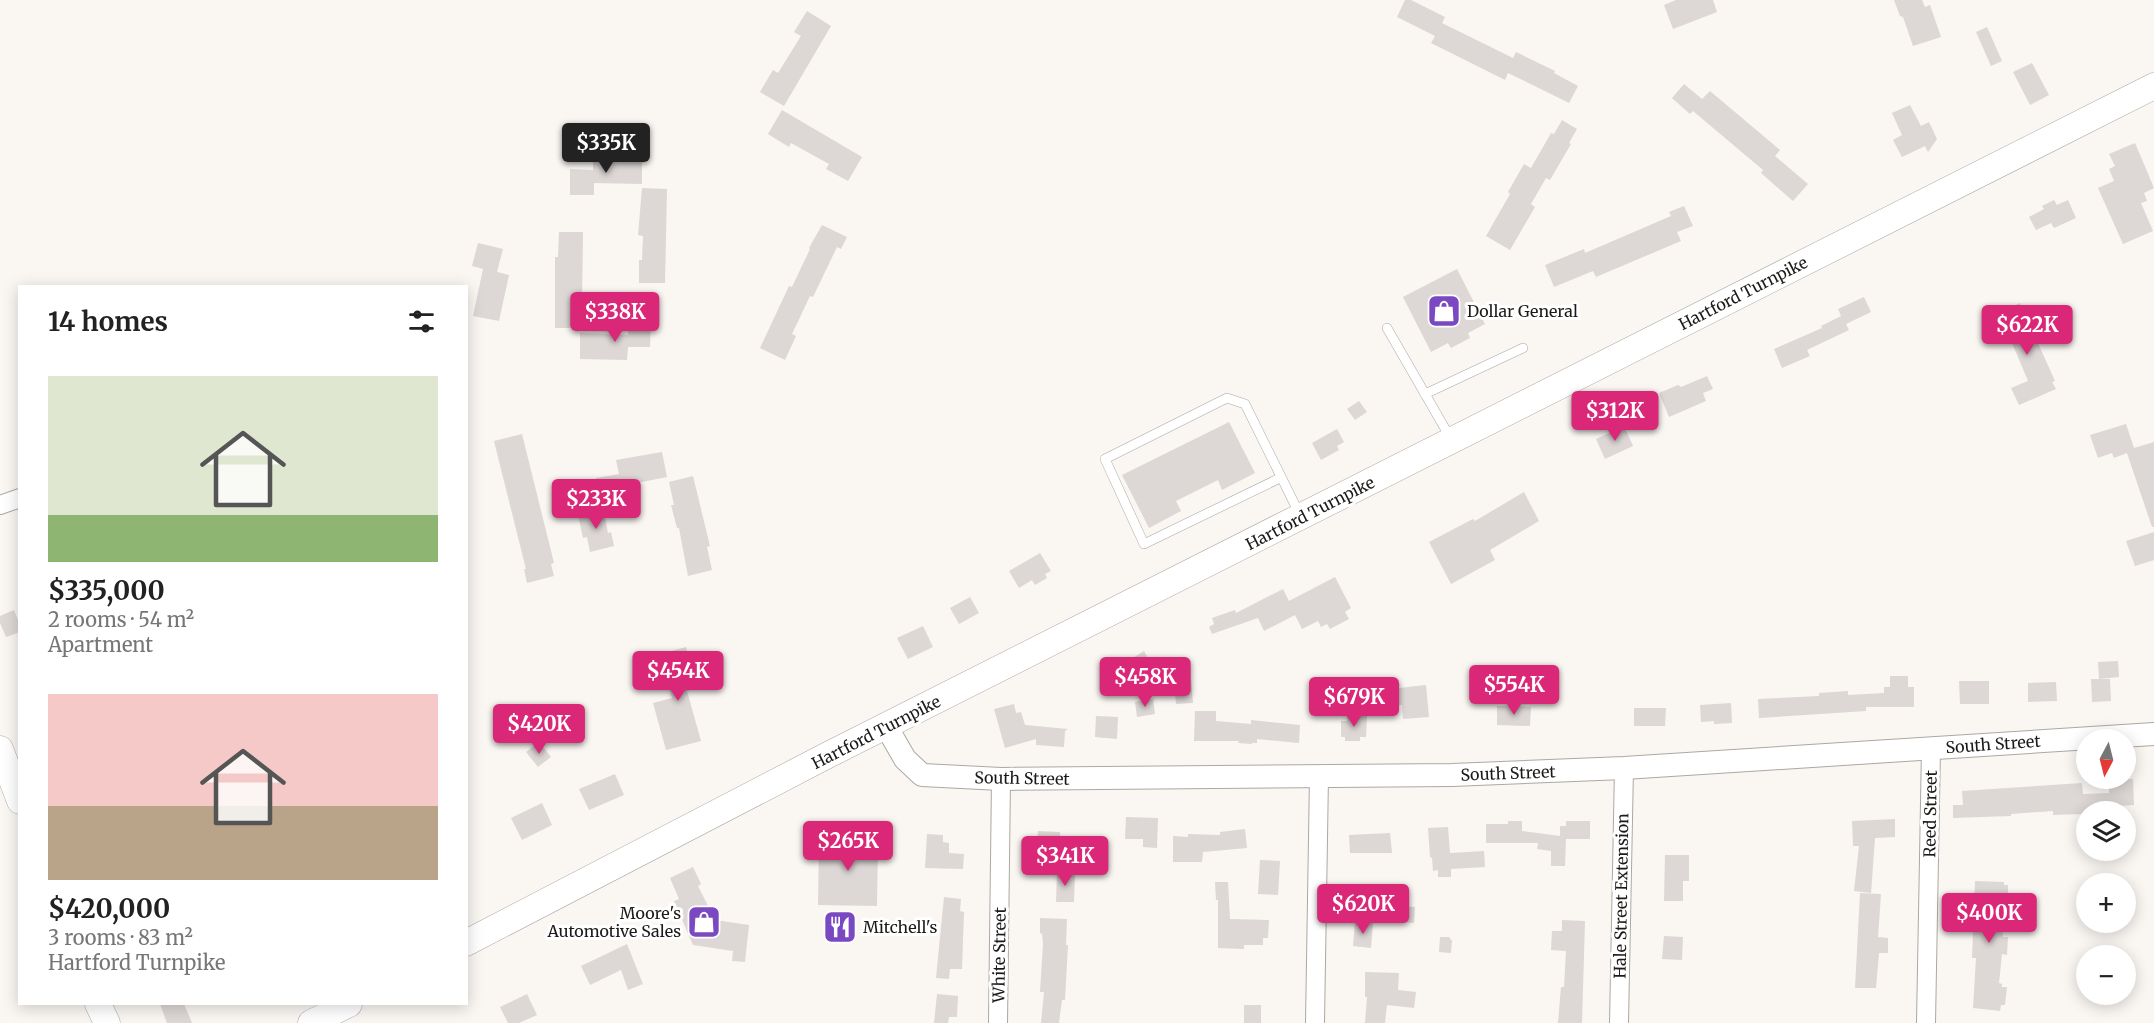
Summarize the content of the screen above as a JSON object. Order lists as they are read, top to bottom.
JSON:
{
  "streets": {
    "main road": ["Hartford Turnpike"],
    "street": [
      "South Street",
      "Reed Street",
      "Hale Street Extension",
      "White Street"
    ]
  },
  "crossings": [
    ["Hartford Turnpike", "South Street"],
    ["South Street", "Reed Street"],
    ["South Street", "Hale Street Extension"],
    ["South Street", "White Street"]
  ],
  "places": {
    "shop": ["Dollar General", "Moore's Automotive Sales"],
    "restaurant": ["Mitchell's"]
  },
  "north": "bottom",
  "page": {
    "price": [
      "$335K",
      "$338K",
      "$622K",
      "$312K",
      "$233K",
      "$454K",
      "$458K",
      "$554K",
      "$679K",
      "$420K",
      "$265K",
      "$341K",
      "$620K",
      "$400K"
    ],
    "heading": "14 homes",
    "list": [
      {
        "name": "$335,000",
        "note": "2 rooms · 54 m² · Apartment"
      },
      {
        "name": "$420,000",
        "note": "3 rooms · 83 m² · Hartford Turnpike"
      }
    ],
    "map_buttons": ["+", "−"]
  }
}
